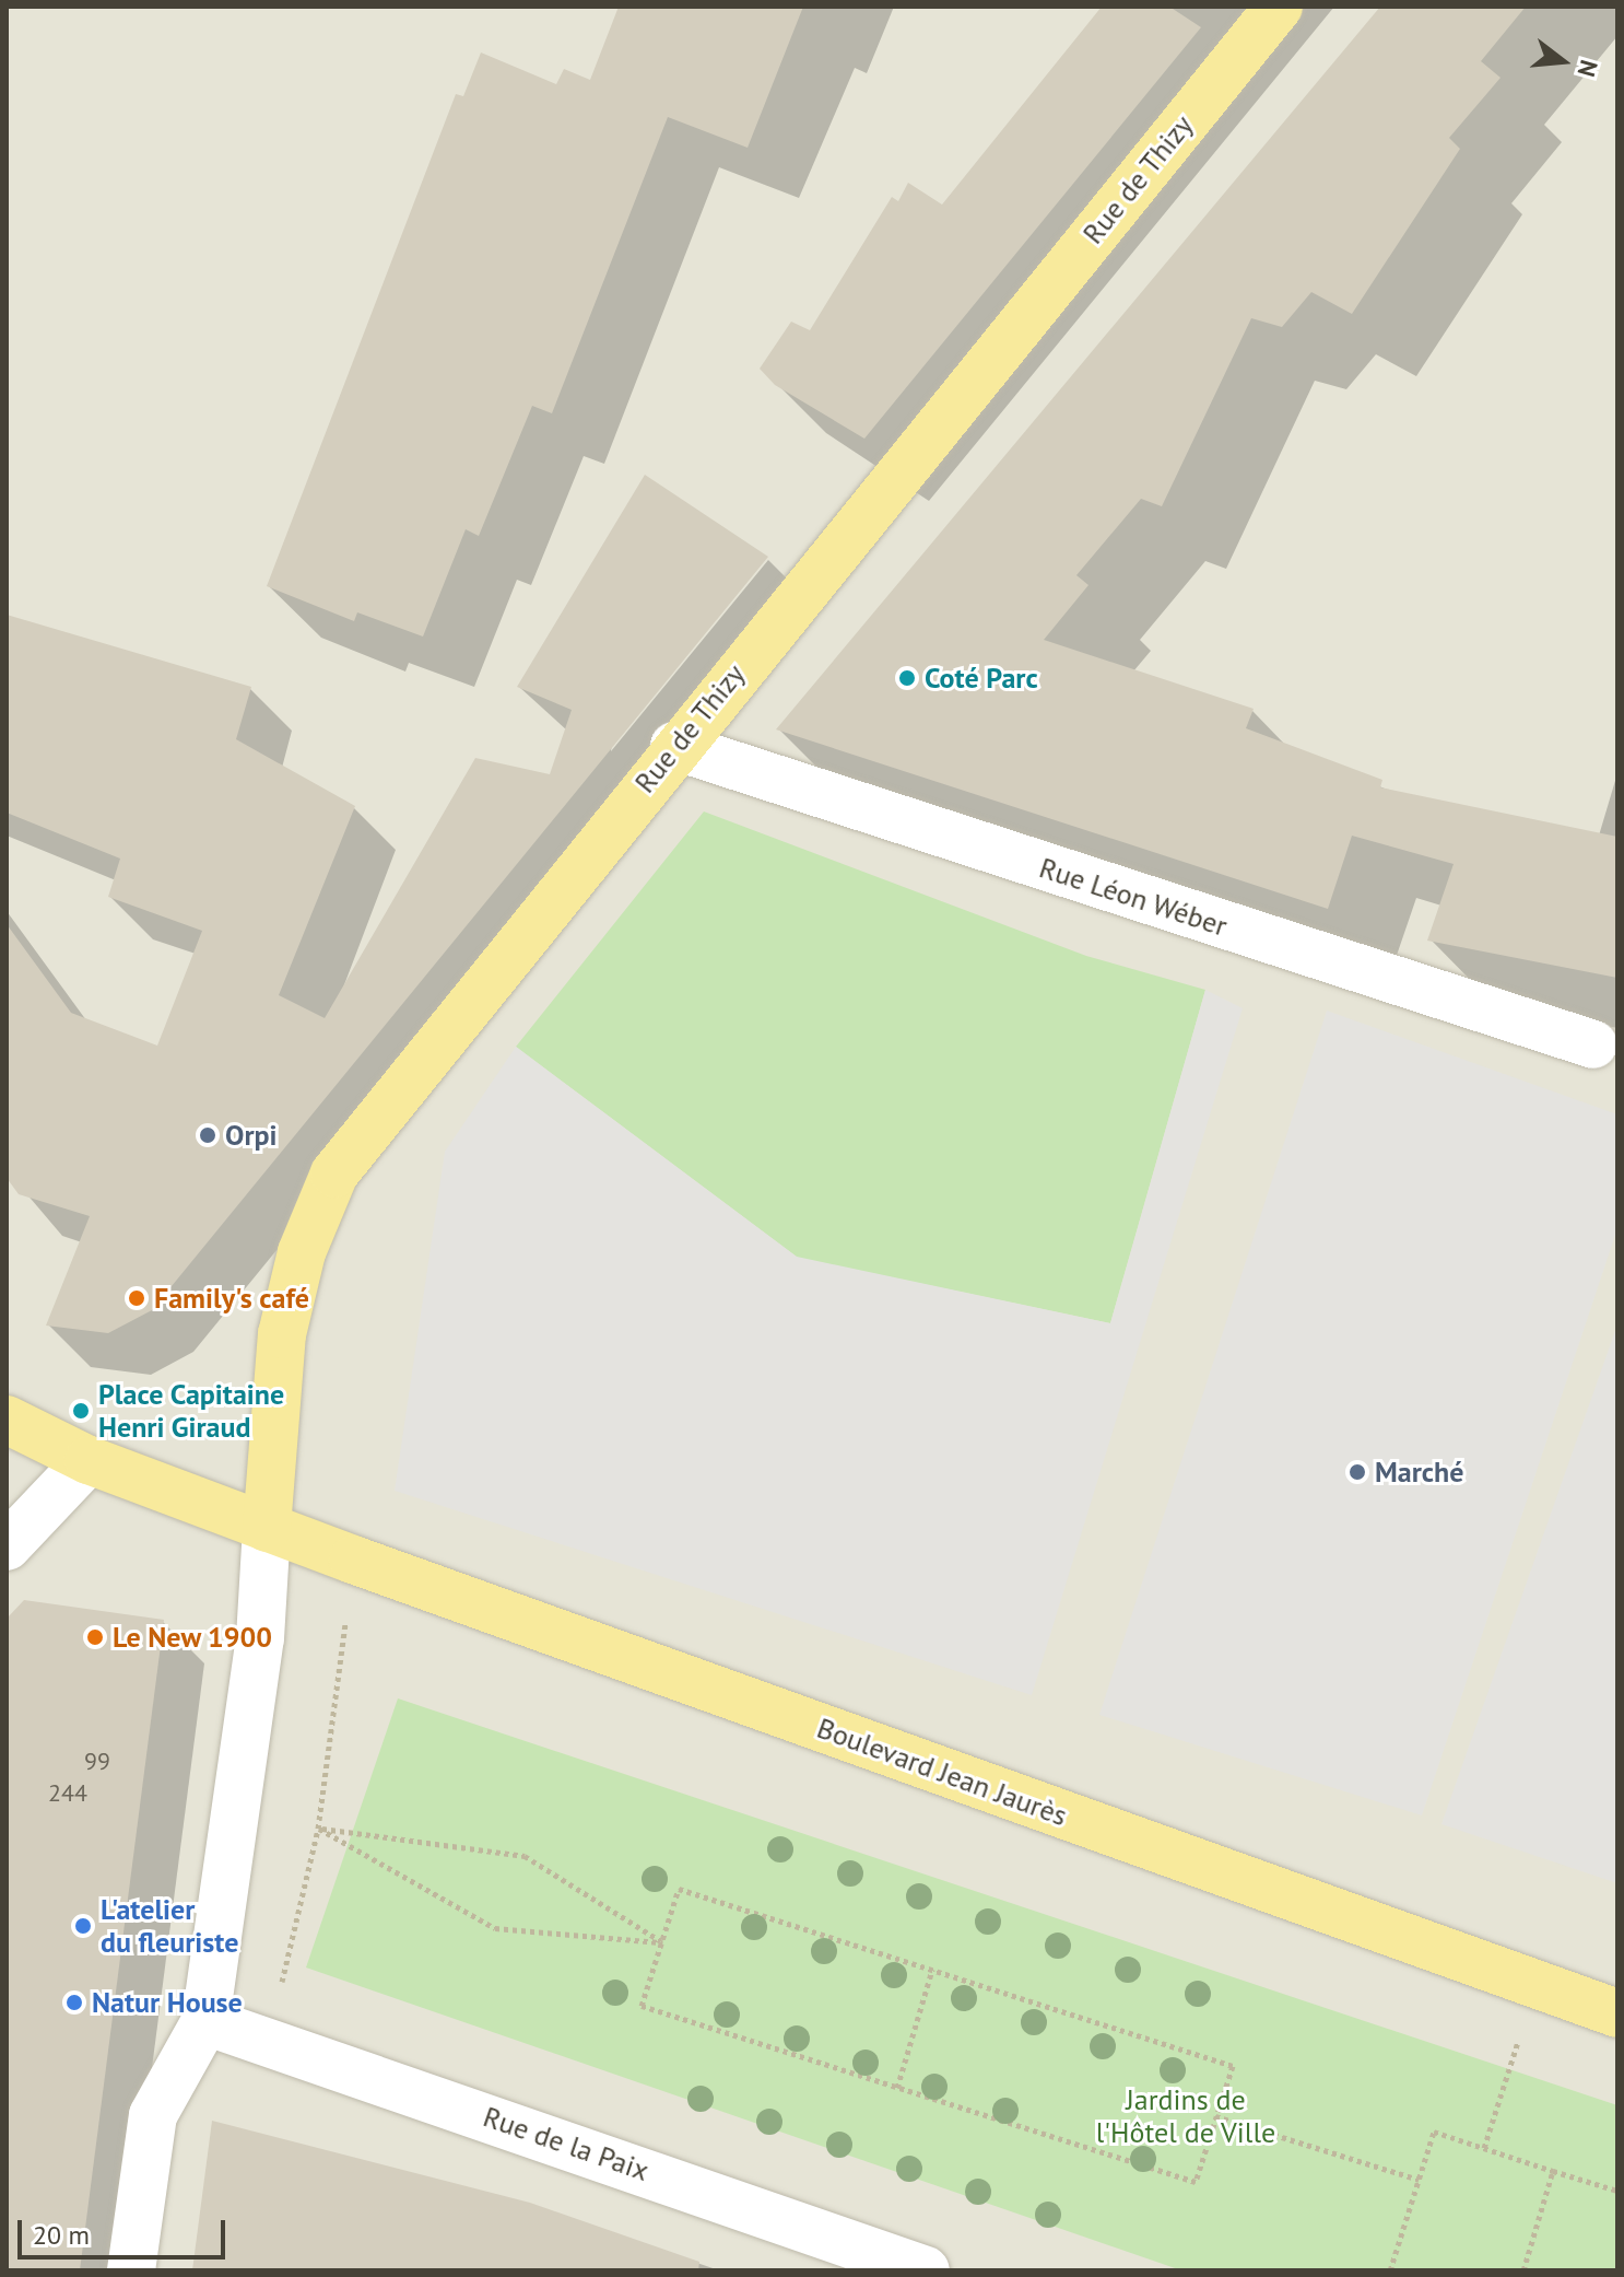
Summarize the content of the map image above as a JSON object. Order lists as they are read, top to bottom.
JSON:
{
  "streets": {
    "main road": ["Rue de Thizy", "Boulevard Jean Jaurès"],
    "street": ["Rue Léon Wéber", "Rue de la Paix"]
  },
  "crossings": [
    ["Rue de Thizy", "Rue Léon Wéber"],
    ["Rue de Thizy", "Boulevard Jean Jaurès"]
  ],
  "parks": ["Jardins de l'Hôtel de Ville"],
  "places": [
    "Coté Parc",
    "Orpi",
    "Family's café",
    "Place Capitaine Henri Giraud",
    "Marché",
    "Le New 1900",
    "L'atelier du fleuriste",
    "Natur House"
  ],
  "house_numbers": ["99", "244"],
  "scale_bar": "20 m",
  "north": "right"
}
